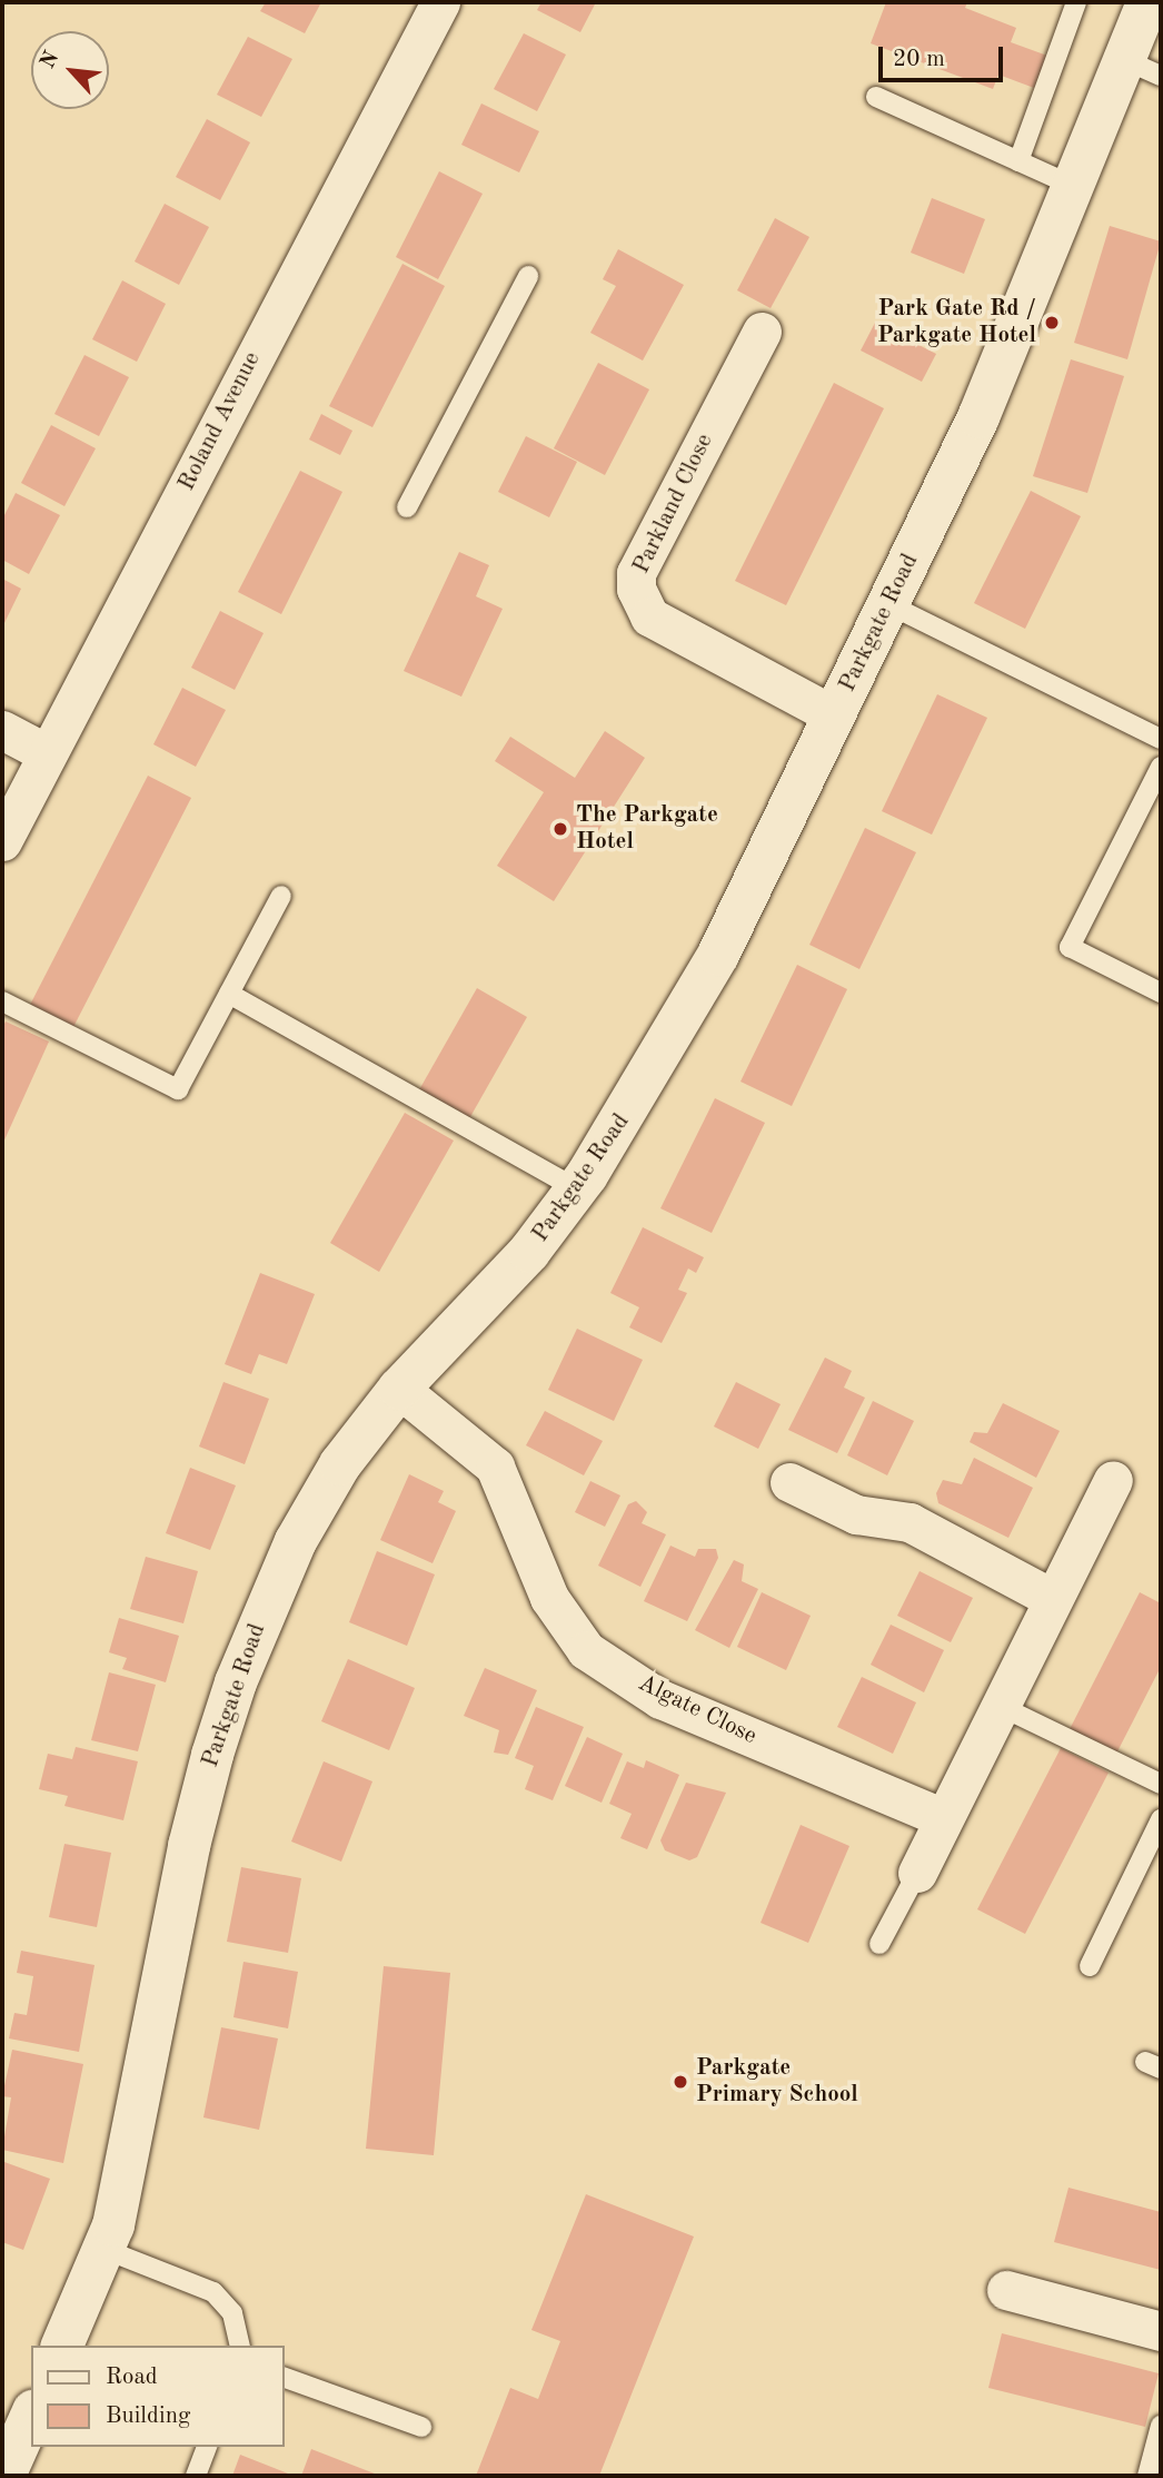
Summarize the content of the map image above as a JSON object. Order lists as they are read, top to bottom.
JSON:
{
  "streets": {
    "street": [
      "Roland Avenue",
      "Parkland Close",
      "Parkgate Road",
      "Algate Close"
    ]
  },
  "crossings": [
    ["Parkland Close", "Parkgate Road"],
    ["Parkgate Road", "Algate Close"]
  ],
  "places": ["Park Gate Rd / Parkgate Hotel", "The Parkgate Hotel", "Parkgate Primary School"],
  "legend": ["Road", "Building"],
  "scale_bar": "20 m",
  "north": "top left"
}
